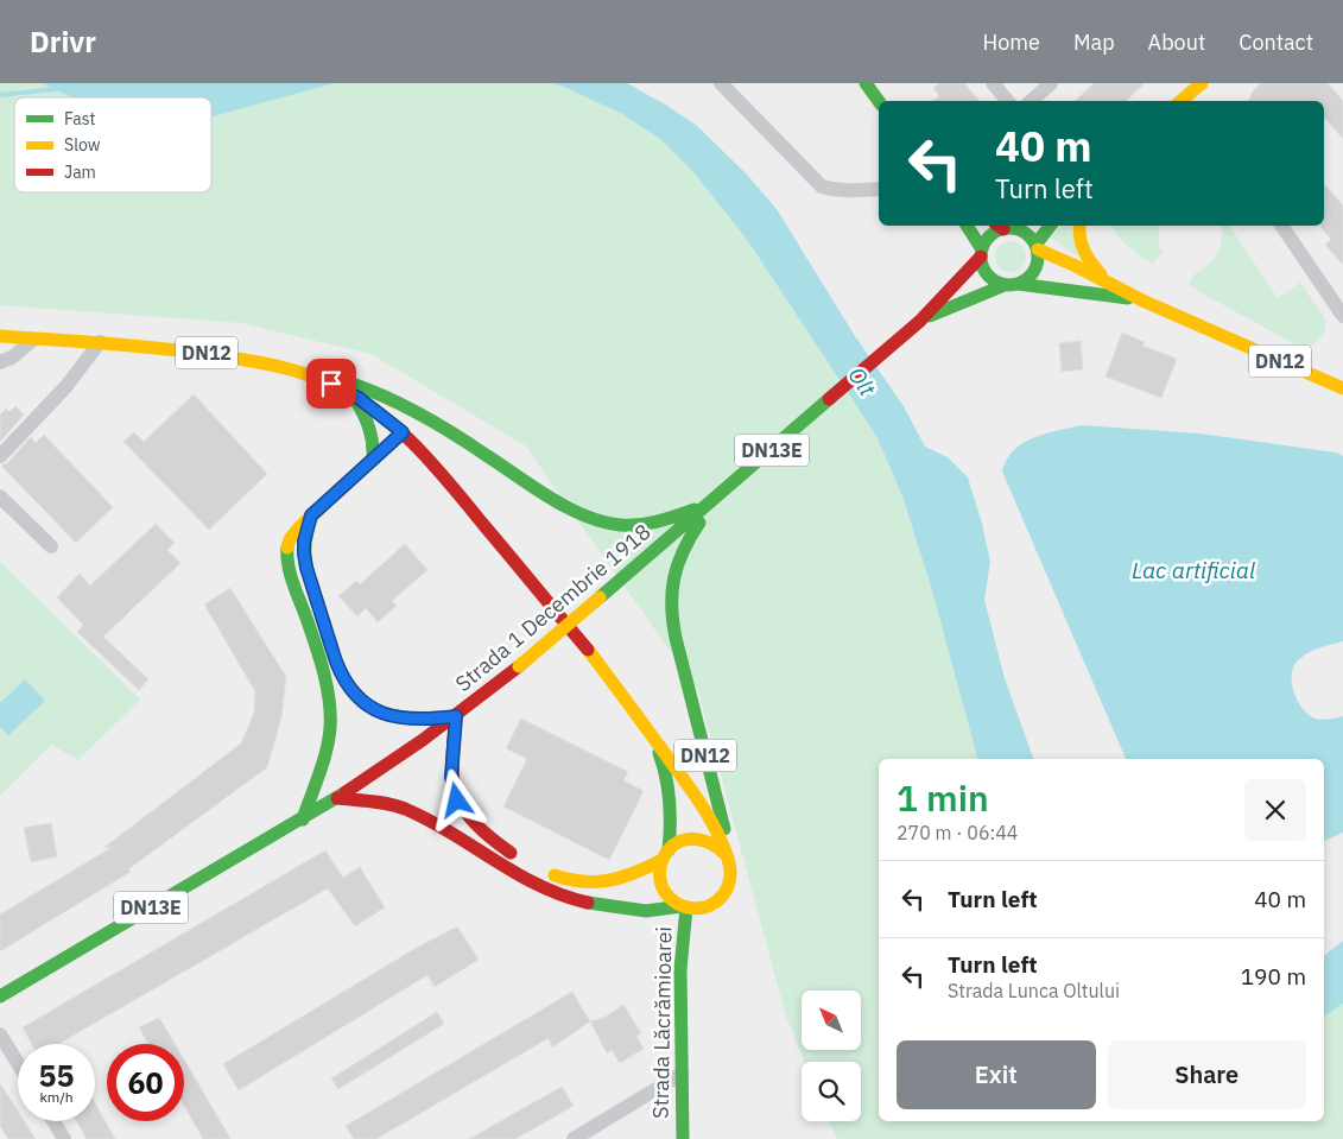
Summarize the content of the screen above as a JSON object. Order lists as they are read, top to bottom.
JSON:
{
  "streets": {
    "main road": [
      "DN12",
      "DN13E",
      "Strada 1 Decembrie 1918",
      "Strada Lăcrămioarei"
    ]
  },
  "crossings": [
    ["DN12", "Strada 1 Decembrie 1918"],
    ["DN12", "Strada Lăcrămioarei"]
  ],
  "water": ["Olt", "Lac artificial"],
  "legend": ["Fast", "Slow", "Jam"],
  "north": "top left",
  "page": {
    "header": "Drivr",
    "nav": [
      "Home",
      "Map",
      "About",
      "Contact"
    ],
    "turn": ["40 m", "Turn left"],
    "heading": ["1 min", "270 m · 06:44"],
    "list": [
      {
        "name": "Turn left",
        "value": "40 m"
      },
      {
        "name": "Turn left",
        "note": "Strada Lunca Oltului",
        "value": "190 m"
      }
    ],
    "buttons": ["Exit", "Share"],
    "speed": "55 km/h",
    "limit": "60"
  }
}
